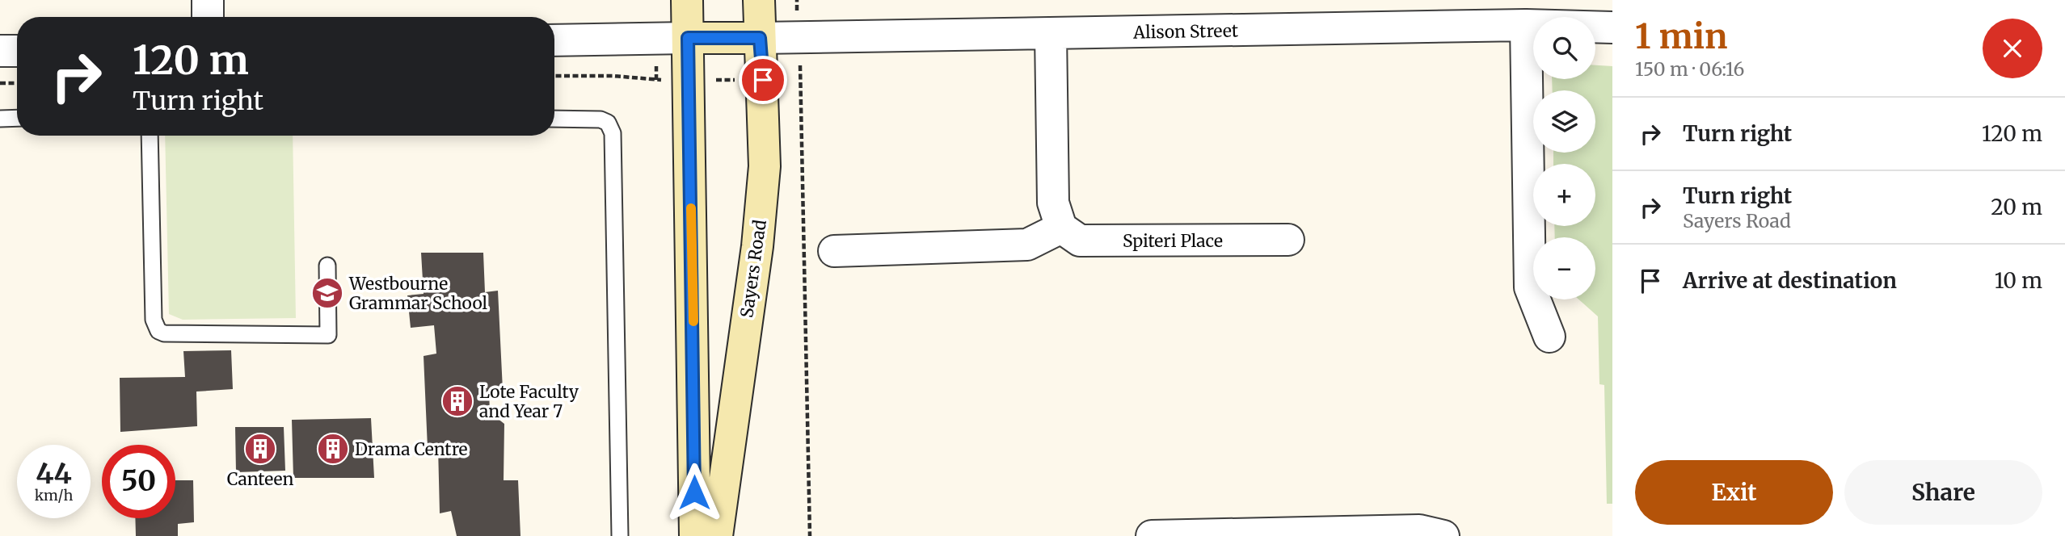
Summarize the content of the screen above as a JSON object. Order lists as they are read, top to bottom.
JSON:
{
  "streets": {
    "main road": ["Sayers Road"],
    "street": ["Alison Street", "Spiteri Place"]
  },
  "crossings": [
    ["Alison Street", "Sayers Road"]
  ],
  "places": {
    "school or university": ["Westbourne Grammar School"],
    "building": ["Lote Faculty and Year 7", "Canteen", "Drama Centre"]
  },
  "page": {
    "heading": ["1 min", "150 m · 06:16"],
    "map_buttons": ["+", "−"],
    "turn": ["120 m", "Turn right"],
    "list": [
      {
        "name": "Turn right",
        "value": "120 m"
      },
      {
        "name": "Turn right",
        "note": "Sayers Road",
        "value": "20 m"
      },
      {
        "name": "Arrive at destination",
        "value": "10 m"
      }
    ],
    "speed": "44 km/h",
    "limit": "50",
    "buttons": ["Exit", "Share"]
  }
}
